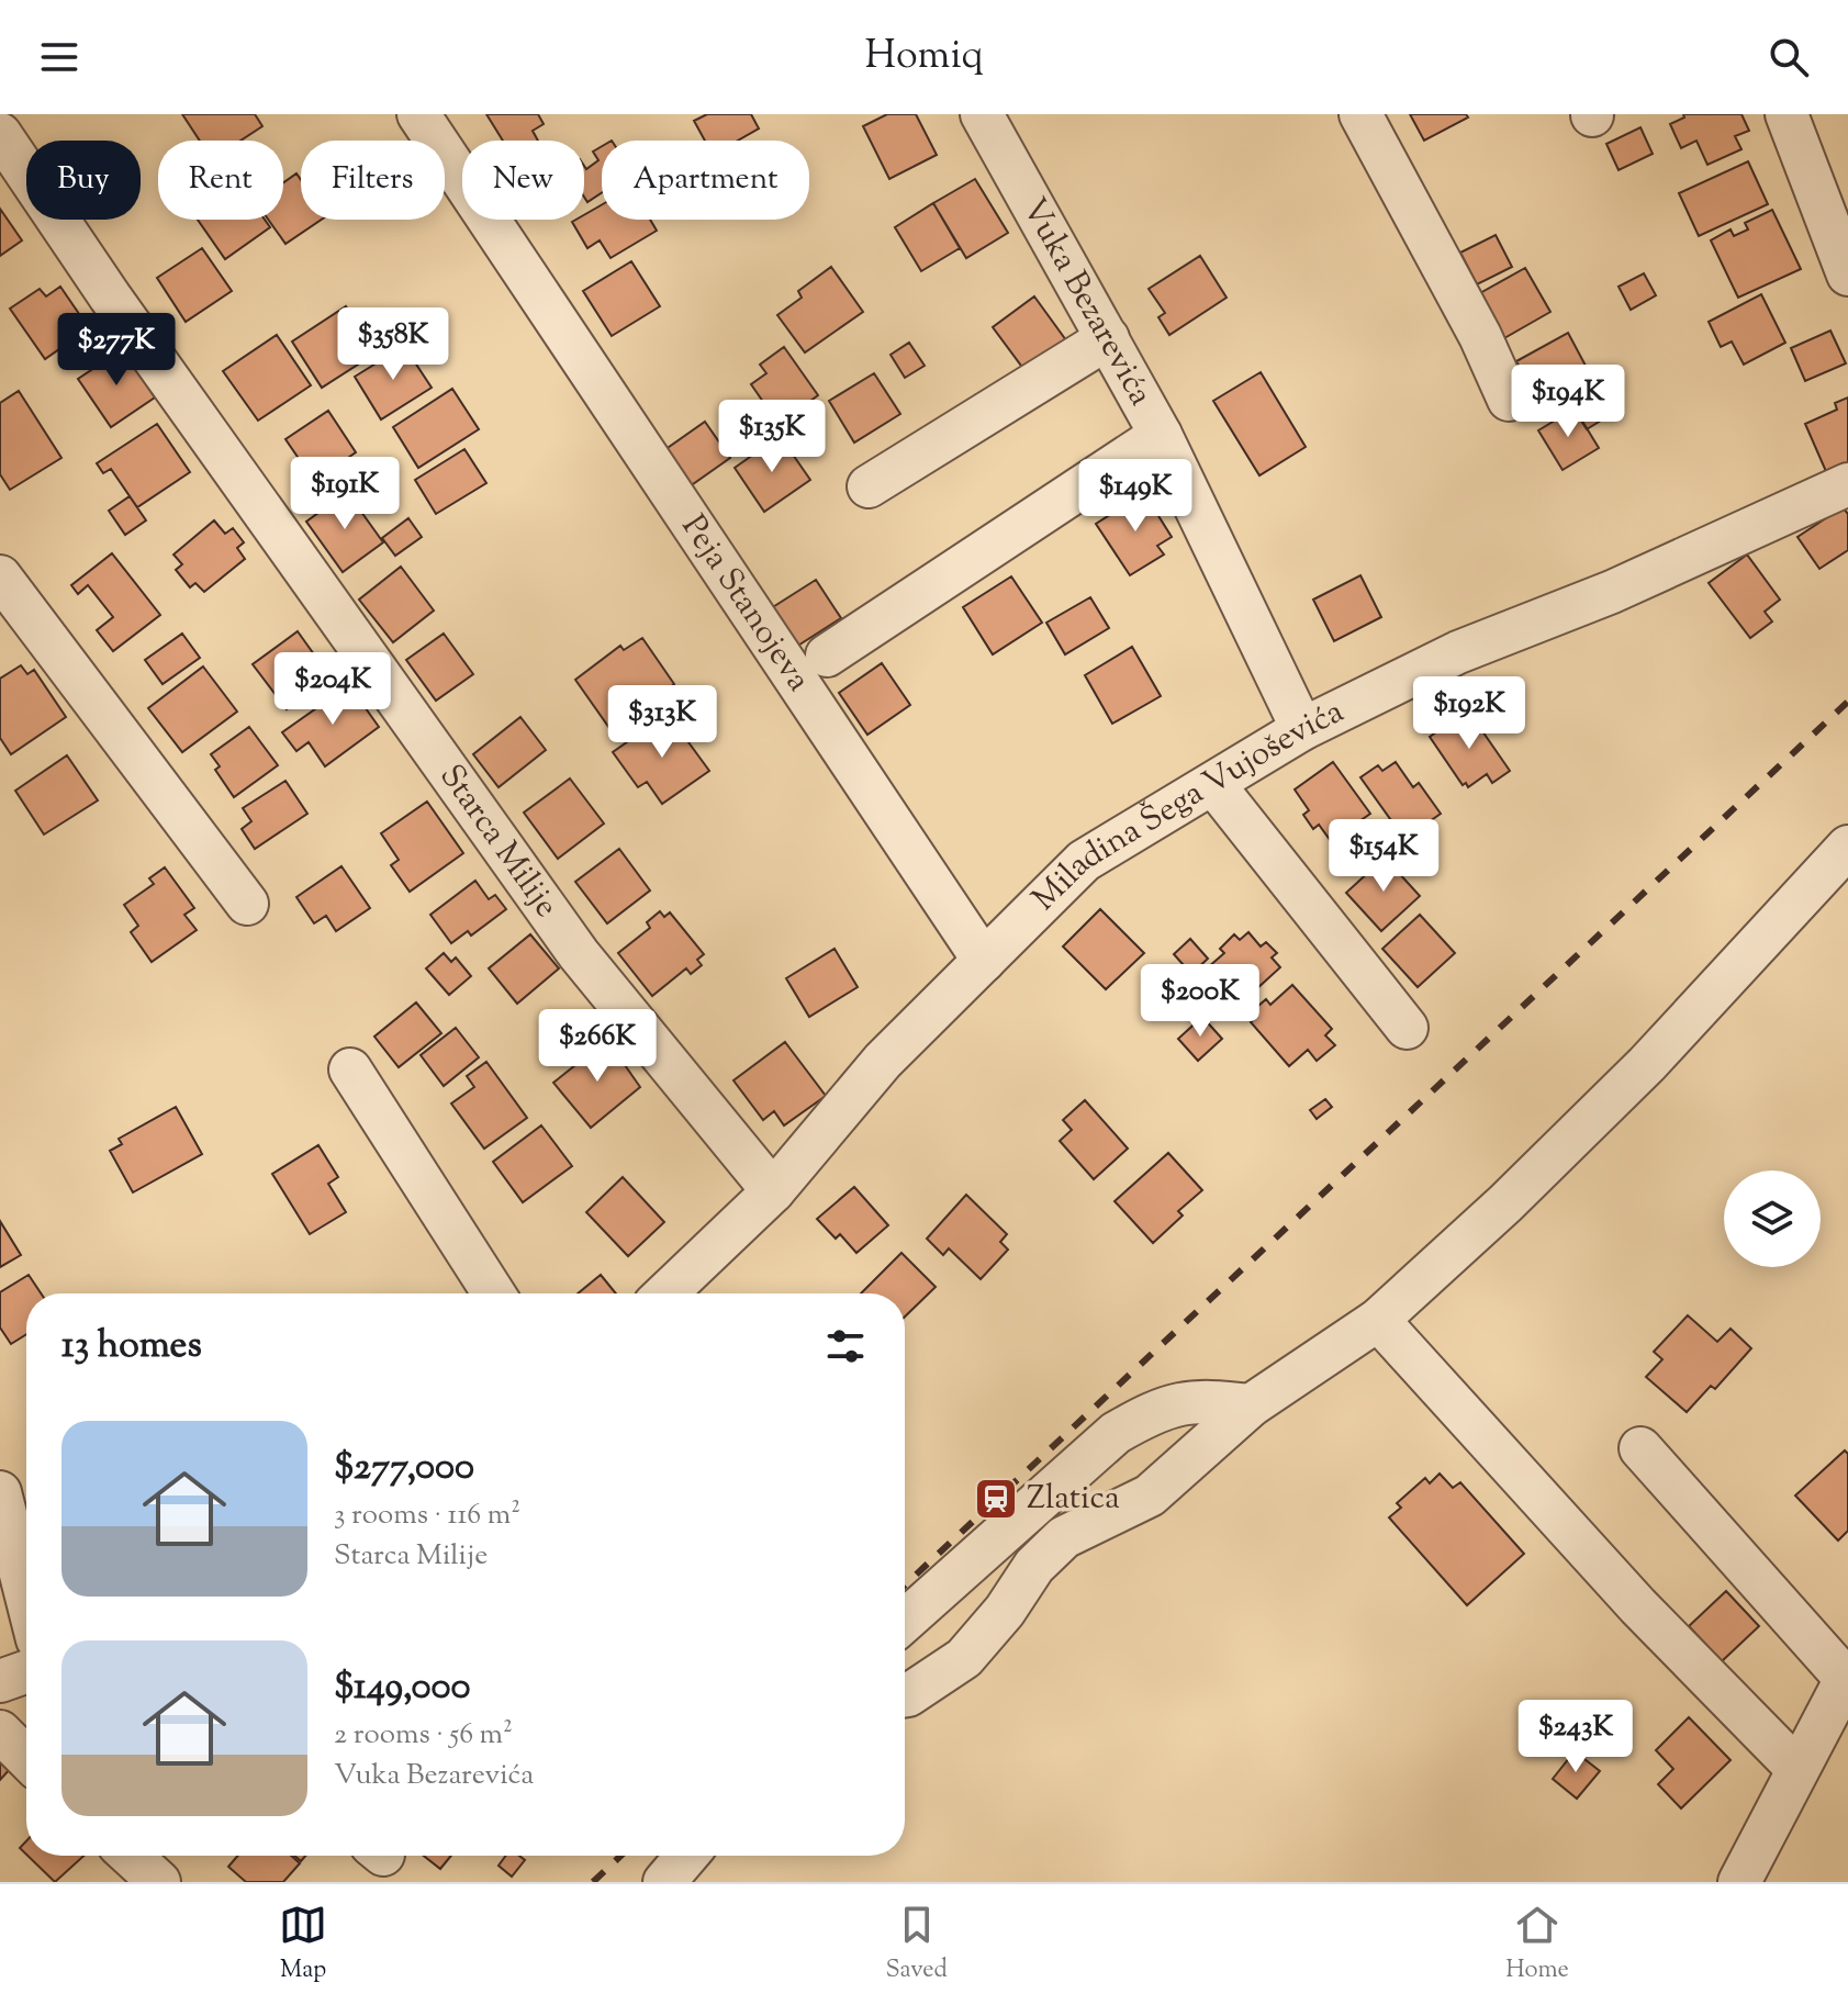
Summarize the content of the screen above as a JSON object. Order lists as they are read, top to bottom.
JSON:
{
  "streets": {
    "street": [
      "Vuka Bezarevića",
      "Peja Stanojeva",
      "Miladina Šega Vujoševića",
      "Starca Milije"
    ]
  },
  "crossings": [
    ["Vuka Bezarevića", "Miladina Šega Vujoševića"],
    ["Peja Stanojeva", "Miladina Šega Vujoševića"],
    ["Miladina Šega Vujoševića", "Starca Milije"]
  ],
  "places": {
    "station": ["Zlatica"]
  },
  "page": {
    "header": "Homiq",
    "chip": [
      "Buy",
      "Rent",
      "Filters",
      "New",
      "Apartment"
    ],
    "price": [
      "$358K",
      "$277K",
      "$194K",
      "$135K",
      "$191K",
      "$149K",
      "$204K",
      "$192K",
      "$313K",
      "$154K",
      "$200K",
      "$266K",
      "$243K"
    ],
    "heading": "13 homes",
    "list": [
      {
        "name": "$277,000",
        "note": "3 rooms · 116 m² · Starca Milije"
      },
      {
        "name": "$149,000",
        "note": "2 rooms · 56 m² · Vuka Bezarevića"
      }
    ],
    "tabs": ["Map", "Saved", "Home"]
  }
}
